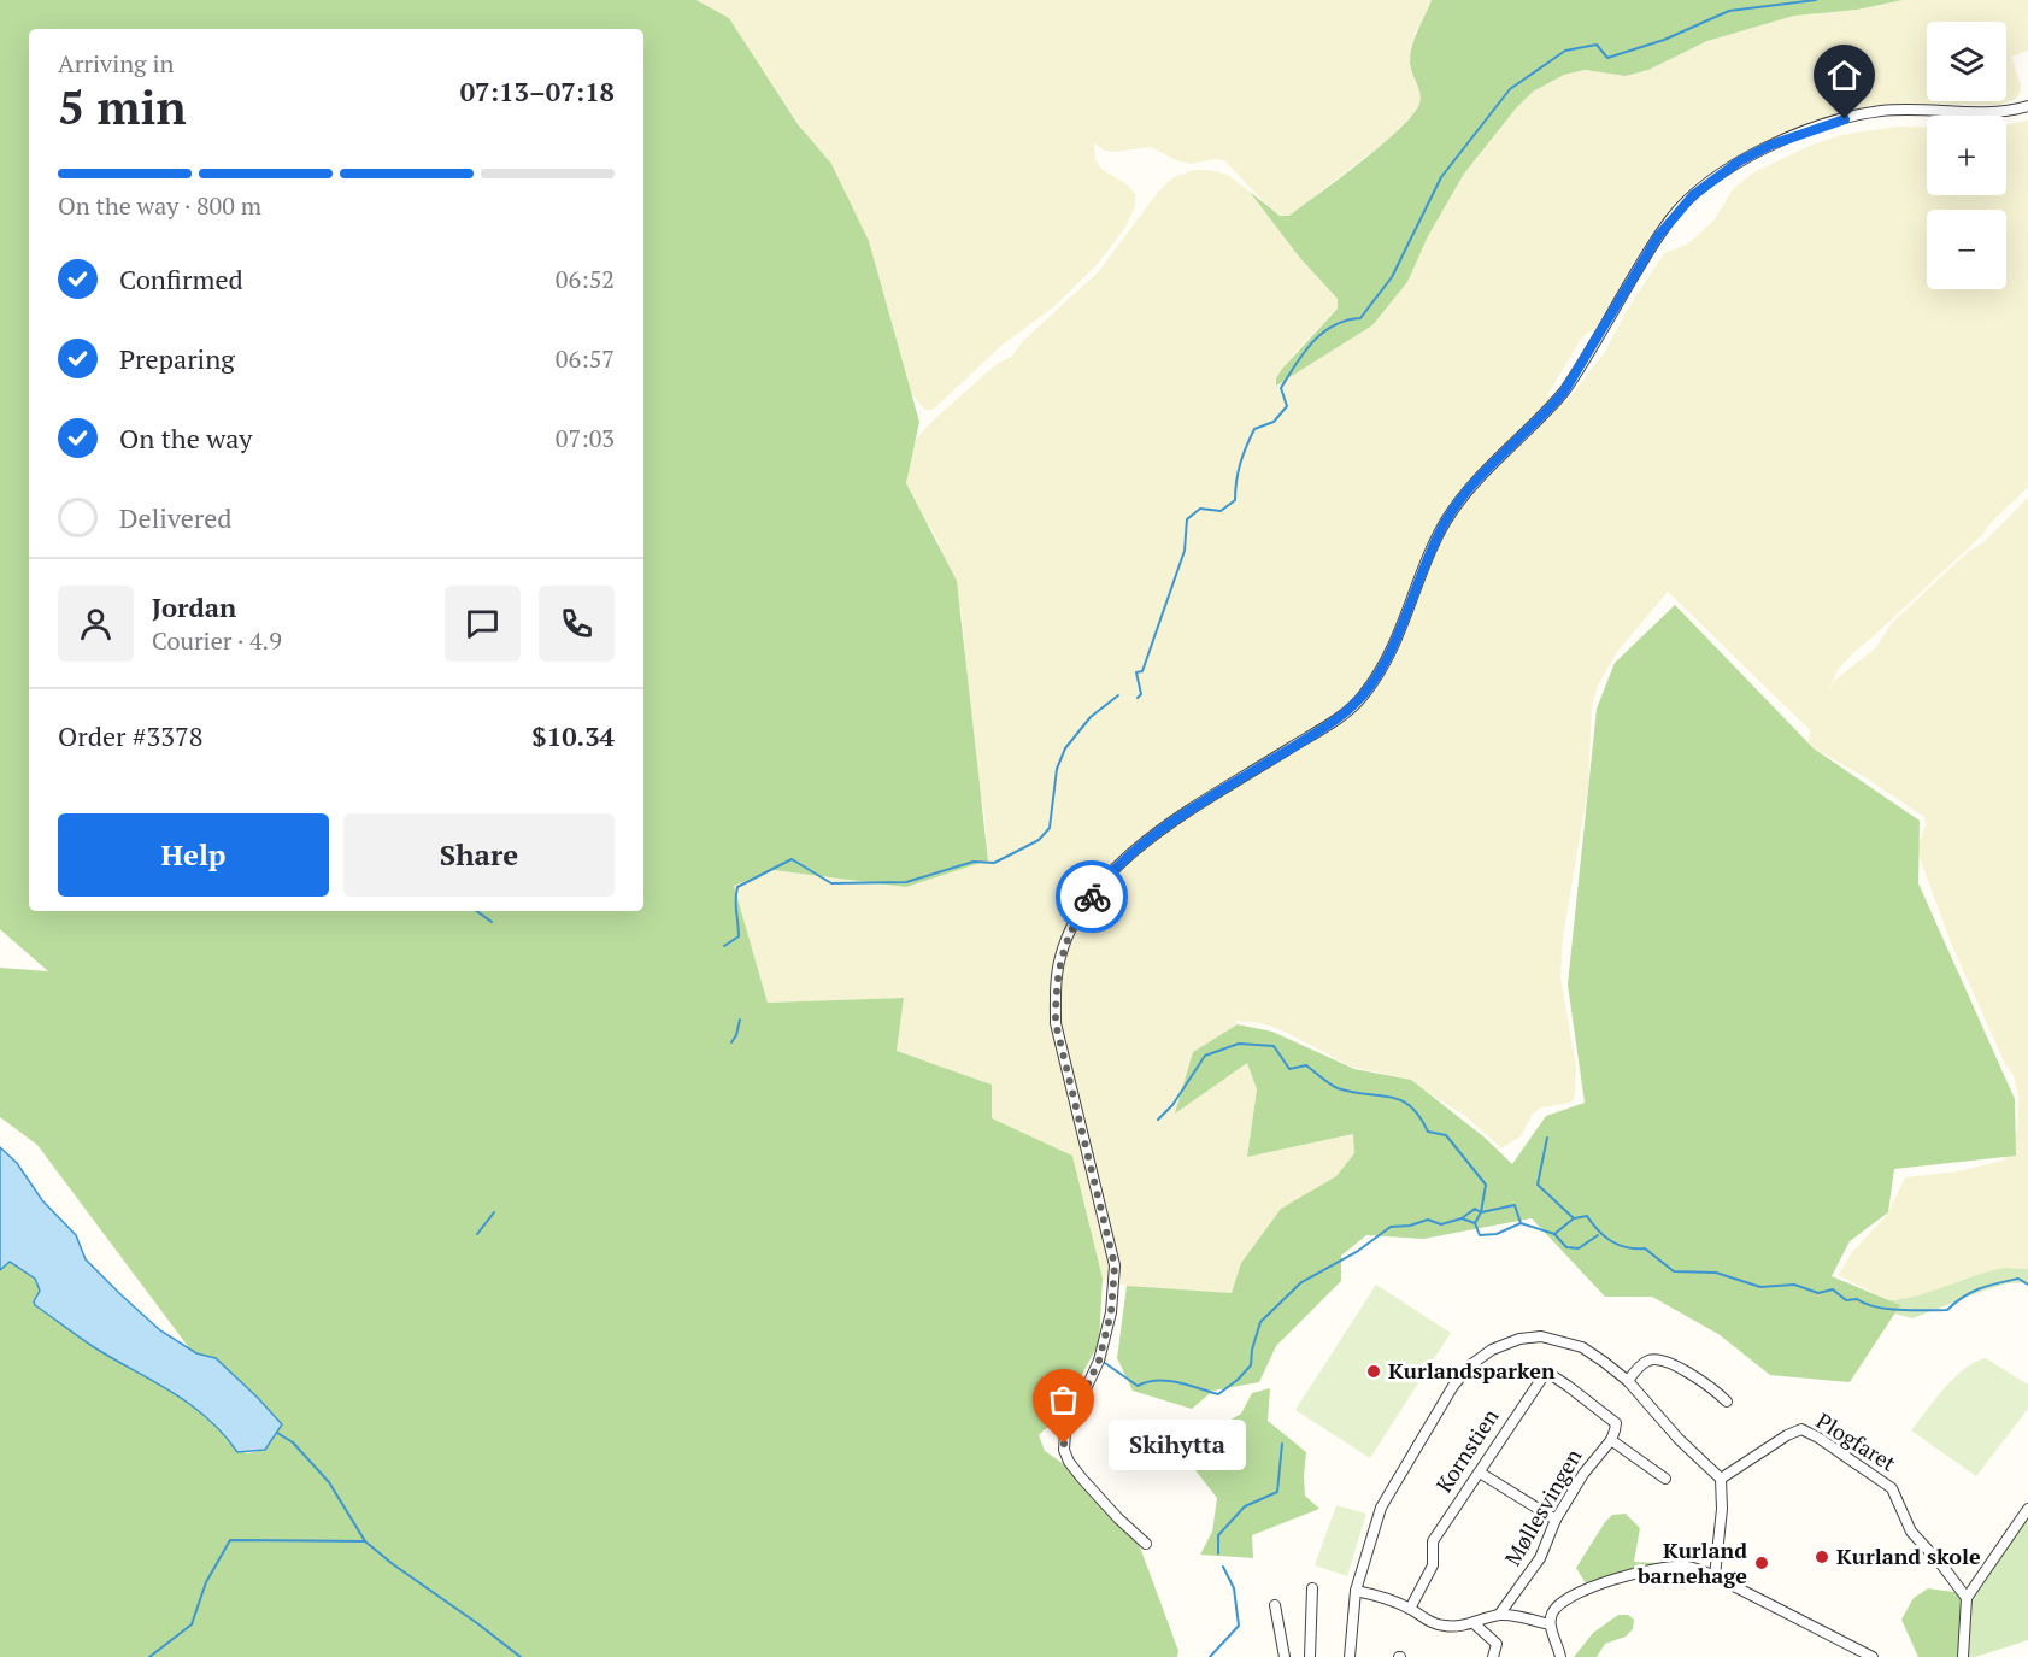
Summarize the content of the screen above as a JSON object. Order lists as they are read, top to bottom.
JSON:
{
  "streets": {
    "street": ["Plogfaret", "Kornstien", "Møllesvingen"]
  },
  "crossings": [
    ["Kornstien", "Møllesvingen"]
  ],
  "places": [
    "Kurlandsparken",
    "Skihytta",
    "Kurland skole",
    "Kurland barnehage"
  ],
  "page": {
    "map_buttons": ["+", "−"],
    "heading": ["5 min", "Arriving in", "07:13–07:18"],
    "panel": [
      "Jordan",
      "Courier · 4.9",
      "Order #3378",
      "$10.34"
    ],
    "bar": "On the way · 800 m",
    "list": [
      ["Confirmed", "06:52"],
      ["Preparing", "06:57"],
      ["On the way", "07:03"],
      "Delivered"
    ],
    "buttons": ["Help", "Share"],
    "bubble": "Skihytta"
  }
}
